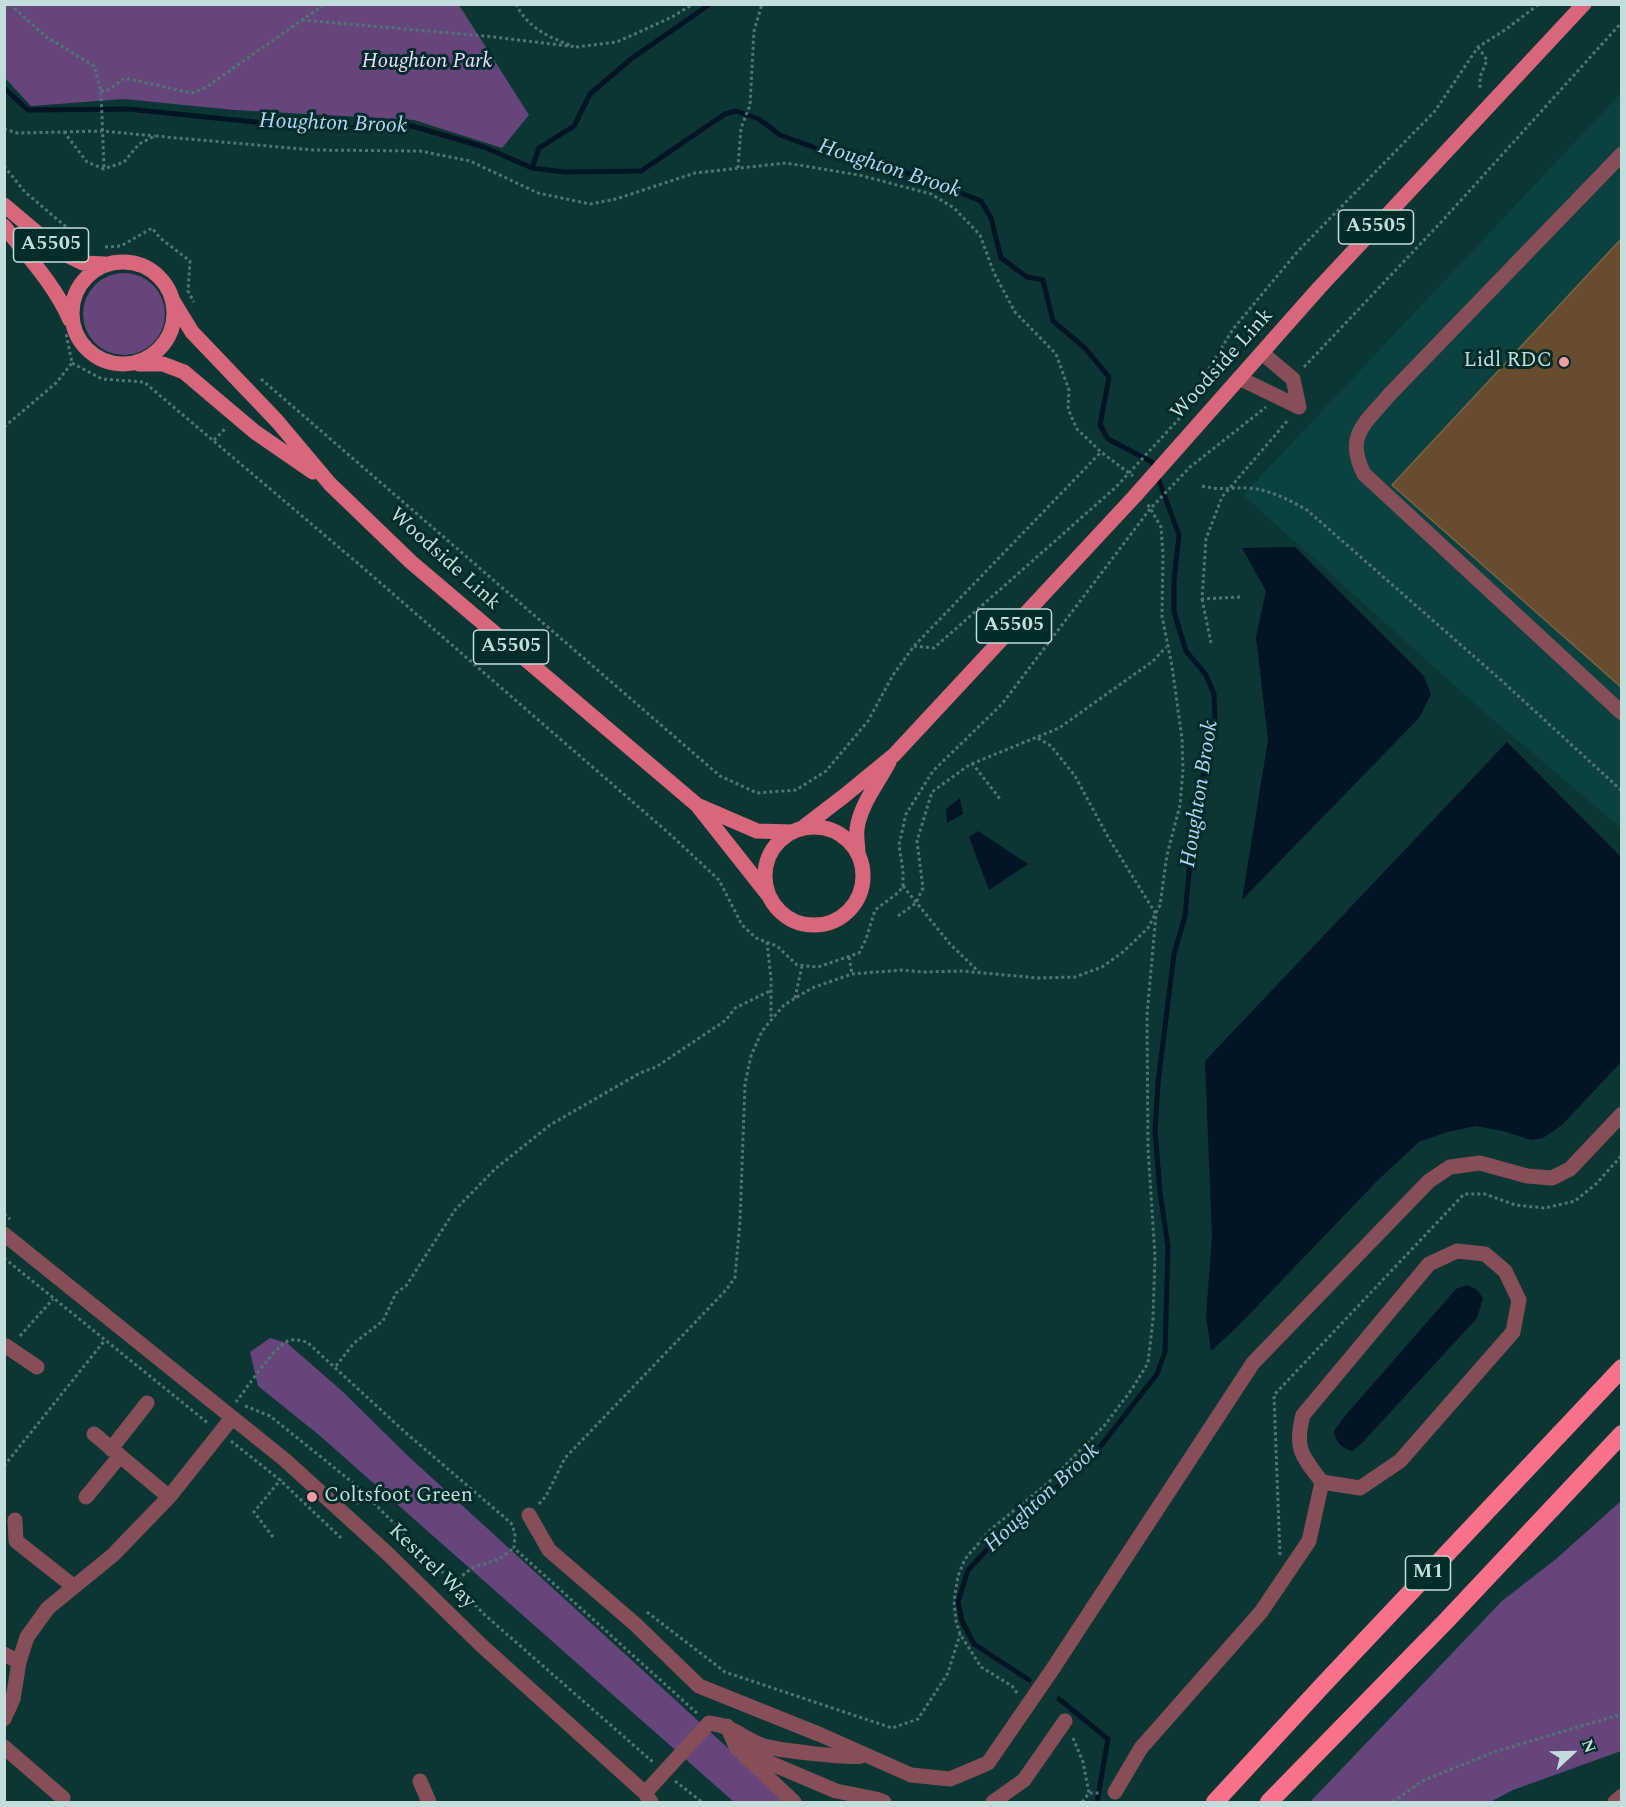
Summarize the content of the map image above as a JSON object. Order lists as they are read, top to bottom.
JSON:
{
  "streets": {
    "highway": ["M1"],
    "main road": ["A5505", "Woodside Link"],
    "street": ["Kestrel Way"]
  },
  "crossings": [
    ["A5505", "Woodside Link"]
  ],
  "water": ["Houghton Brook"],
  "parks": ["Houghton Park"],
  "places": ["Lidl RDC", "Coltsfoot Green"],
  "north": "right"
}
